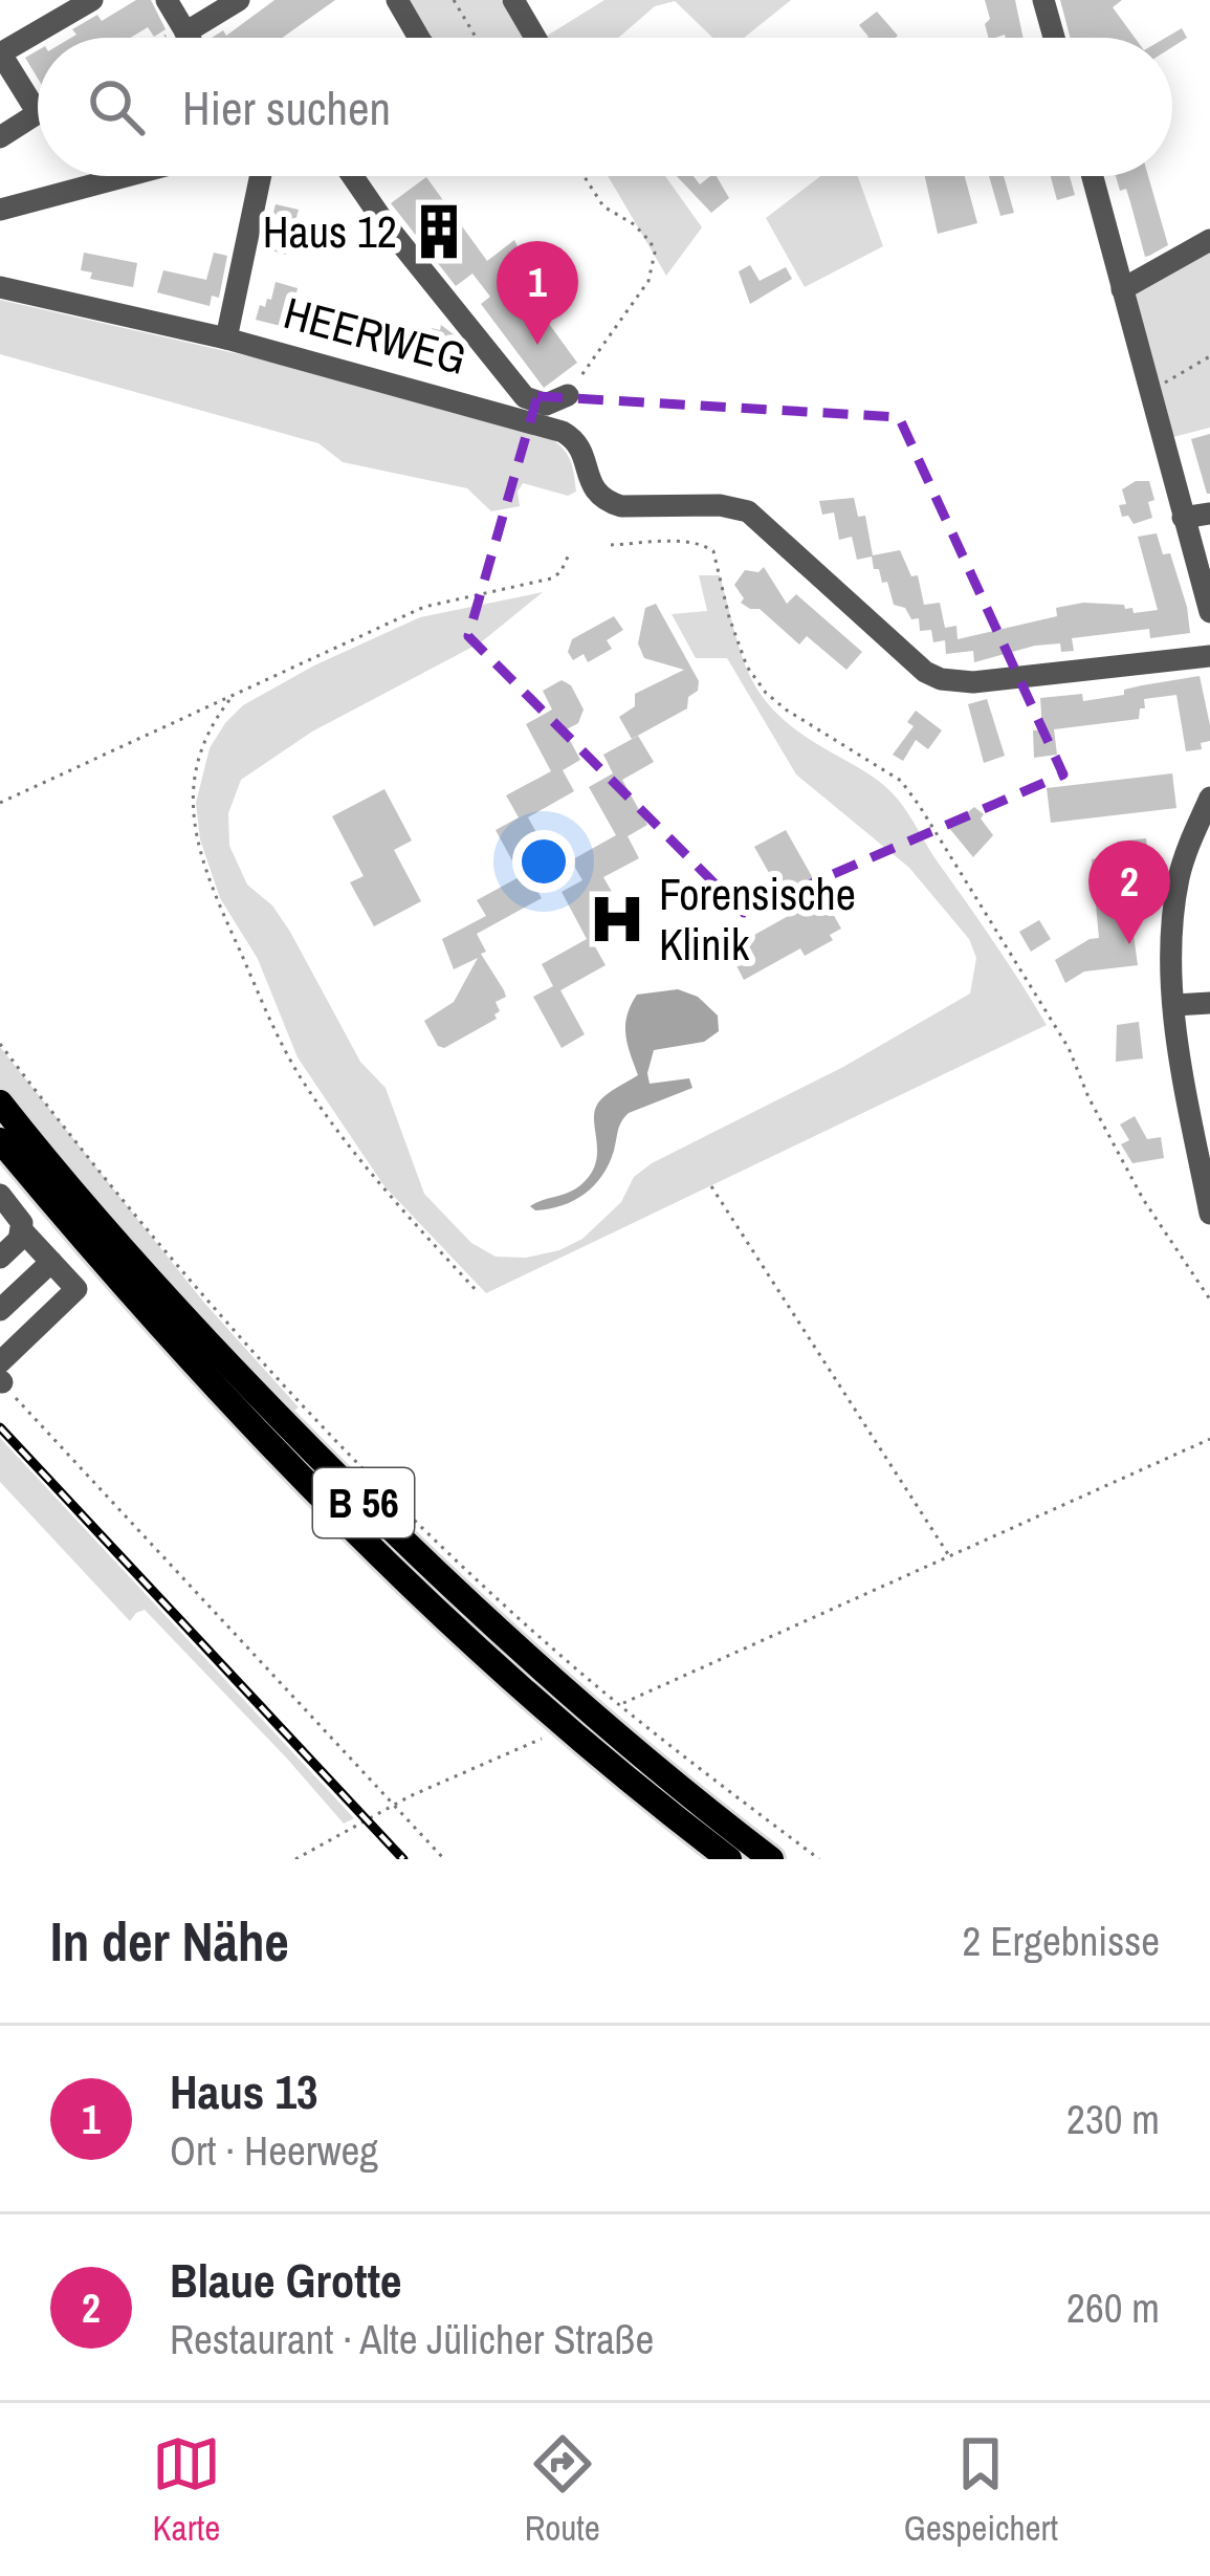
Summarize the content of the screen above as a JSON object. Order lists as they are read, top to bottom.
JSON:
{
  "streets": {
    "main road": ["B 56"],
    "street": ["HEERWEG"]
  },
  "places": {
    "building": ["Haus 12"],
    "hospital": ["Forensische Klinik"]
  },
  "page": {
    "search": "Hier suchen",
    "pins": ["1", "2"],
    "heading": ["In der Nähe", "2 Ergebnisse"],
    "list": [
      {
        "mark": "1",
        "name": "Haus 13",
        "note": "Ort · Heerweg",
        "value": "230 m"
      },
      {
        "mark": "2",
        "name": "Blaue Grotte",
        "note": "Restaurant · Alte Jülicher Straße",
        "value": "260 m"
      }
    ],
    "nav": ["Karte", "Route", "Gespeichert"]
  }
}
